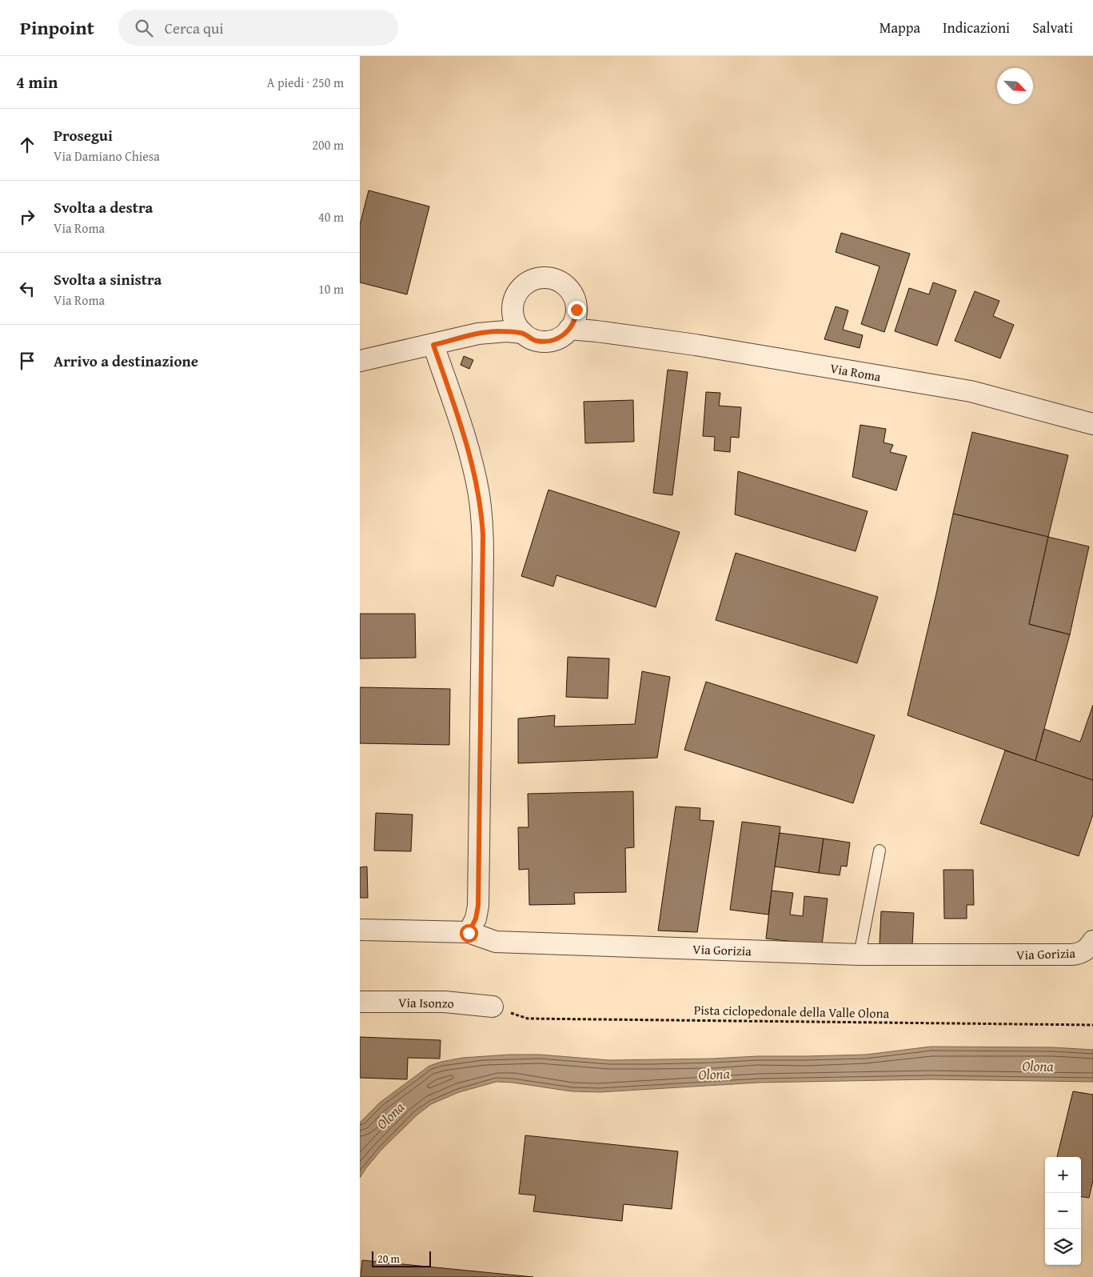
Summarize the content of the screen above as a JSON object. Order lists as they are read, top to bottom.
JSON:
{
  "streets": {
    "street": ["Via Roma", "Via Gorizia", "Via Isonzo"],
    "path": ["Pista ciclopedonale della Valle Olona"]
  },
  "crossings": [
    ["Via Isonzo", "Pista ciclopedonale della Valle Olona"]
  ],
  "water": ["Olona"],
  "scale_bar": "20 m",
  "north": "bottom right",
  "page": {
    "header": "Pinpoint",
    "search": "Cerca qui",
    "nav": ["Mappa", "Indicazioni", "Salvati"],
    "heading": ["4 min", "A piedi · 250 m"],
    "list": [
      ["Prosegui", "Via Damiano Chiesa", "200 m"],
      ["Svolta a destra", "Via Roma", "40 m"],
      ["Svolta a sinistra", "Via Roma", "10 m"],
      "Arrivo a destinazione"
    ],
    "map_buttons": ["+", "−"],
    "scale": "20 m"
  }
}
